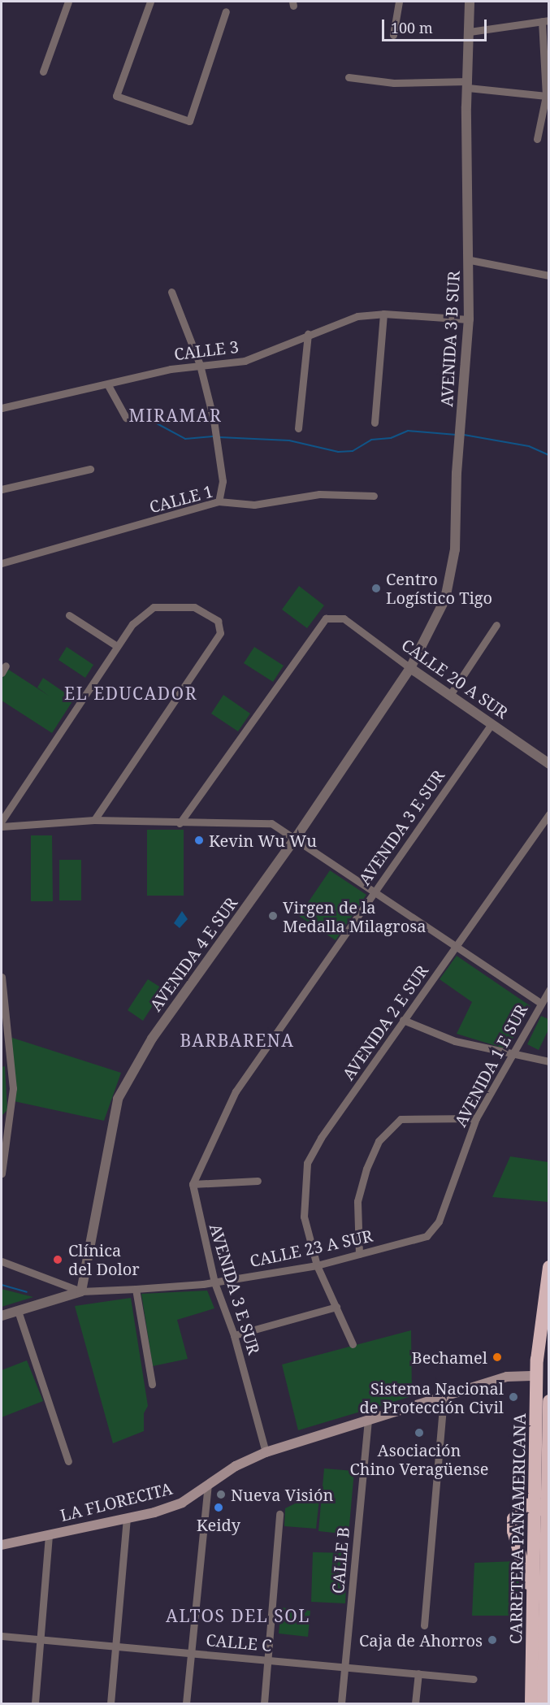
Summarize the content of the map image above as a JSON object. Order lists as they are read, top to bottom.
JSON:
{
  "streets": {
    "highway": ["CARRETERA PANAMERICANA"],
    "main road": ["LA FLORECITA"],
    "street": [
      "AVENIDA 3 B SUR",
      "CALLE 3",
      "CALLE 1",
      "CALLE 20 A SUR",
      "AVENIDA 3 E SUR",
      "AVENIDA 4 E SUR",
      "AVENIDA 2 E SUR",
      "AVENIDA 1 E SUR",
      "CALLE 23 A SUR",
      "CALLE B",
      "CALLE C"
    ]
  },
  "crossings": [
    ["AVENIDA 3 B SUR", "CALLE 3"],
    ["AVENIDA 3 B SUR", "CALLE 20 A SUR"],
    ["AVENIDA 3 B SUR", "AVENIDA 4 E SUR"],
    ["CALLE 20 A SUR", "AVENIDA 3 E SUR"],
    ["CALLE 20 A SUR", "AVENIDA 4 E SUR"],
    ["AVENIDA 3 E SUR", "CALLE 23 A SUR"],
    ["AVENIDA 3 E SUR", "LA FLORECITA"],
    ["AVENIDA 4 E SUR", "CALLE 23 A SUR"],
    ["AVENIDA 2 E SUR", "CALLE 23 A SUR"],
    ["AVENIDA 1 E SUR", "CALLE 23 A SUR"],
    ["LA FLORECITA", "CARRETERA PANAMERICANA"],
    ["LA FLORECITA", "CALLE B"],
    ["CALLE B", "CALLE C"]
  ],
  "districts": [
    "MIRAMAR",
    "EL EDUCADOR",
    "BARBARENA",
    "ALTOS DEL SOL"
  ],
  "places": [
    "Centro Logístico Tigo",
    "Kevin Wu Wu",
    "Virgen de la Medalla Milagrosa",
    "Clínica del Dolor",
    "Bechamel",
    "Sistema Nacional de Protección Civil",
    "Asociación Chino Veragüense",
    "Nueva Visión",
    "Keidy",
    "Caja de Ahorros"
  ],
  "scale_bar": "100 m"
}
